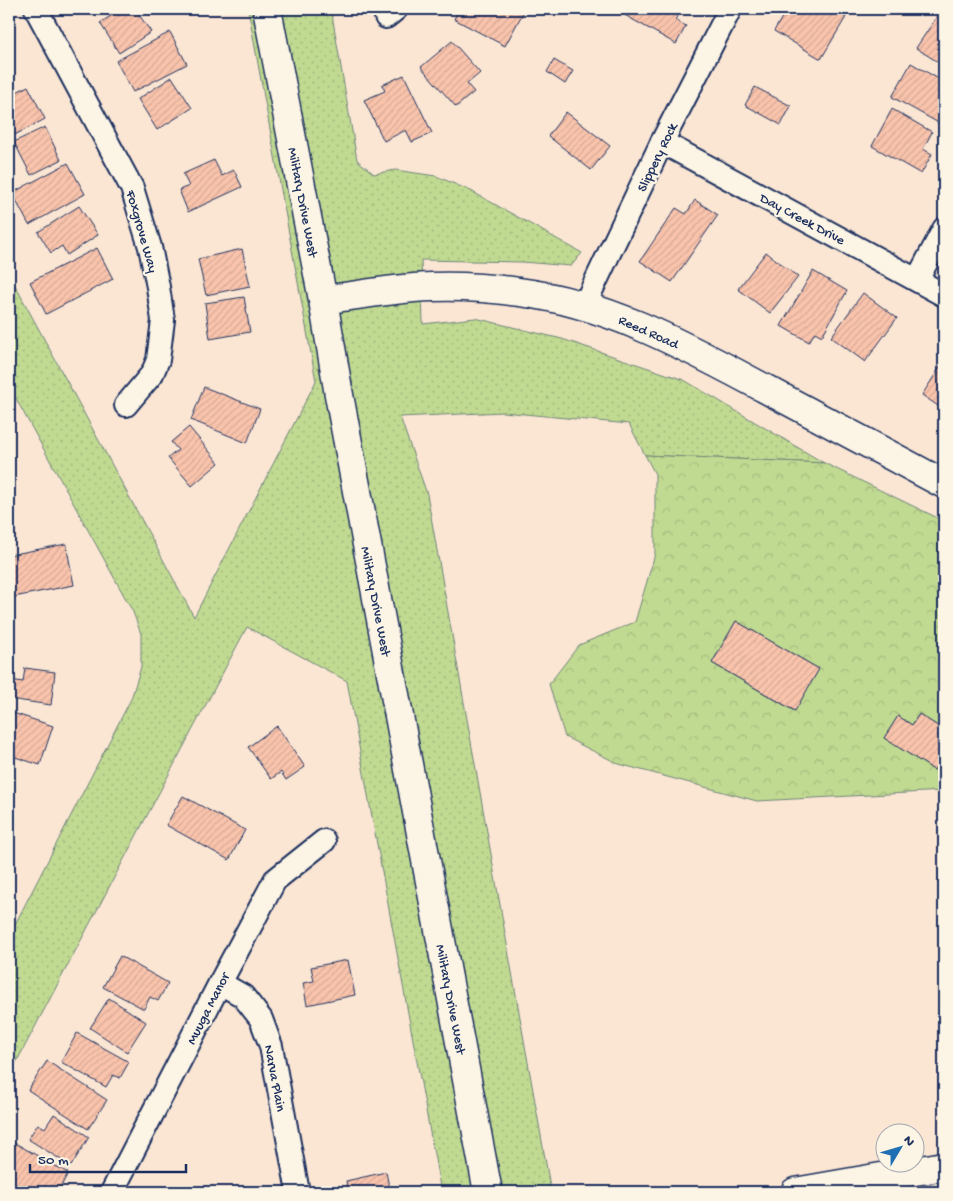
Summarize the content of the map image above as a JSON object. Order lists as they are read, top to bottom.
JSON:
{
  "streets": {
    "street": [
      "Slippery Rock",
      "Military Drive West",
      "Day Creek Drive",
      "Foxgrove Way",
      "Reed Road",
      "Muuga Manor",
      "Narva Plain"
    ]
  },
  "crossings": [
    ["Slippery Rock", "Day Creek Drive"],
    ["Slippery Rock", "Reed Road"],
    ["Military Drive West", "Reed Road"],
    ["Muuga Manor", "Narva Plain"]
  ],
  "scale_bar": "50 m",
  "north": "top right"
}
